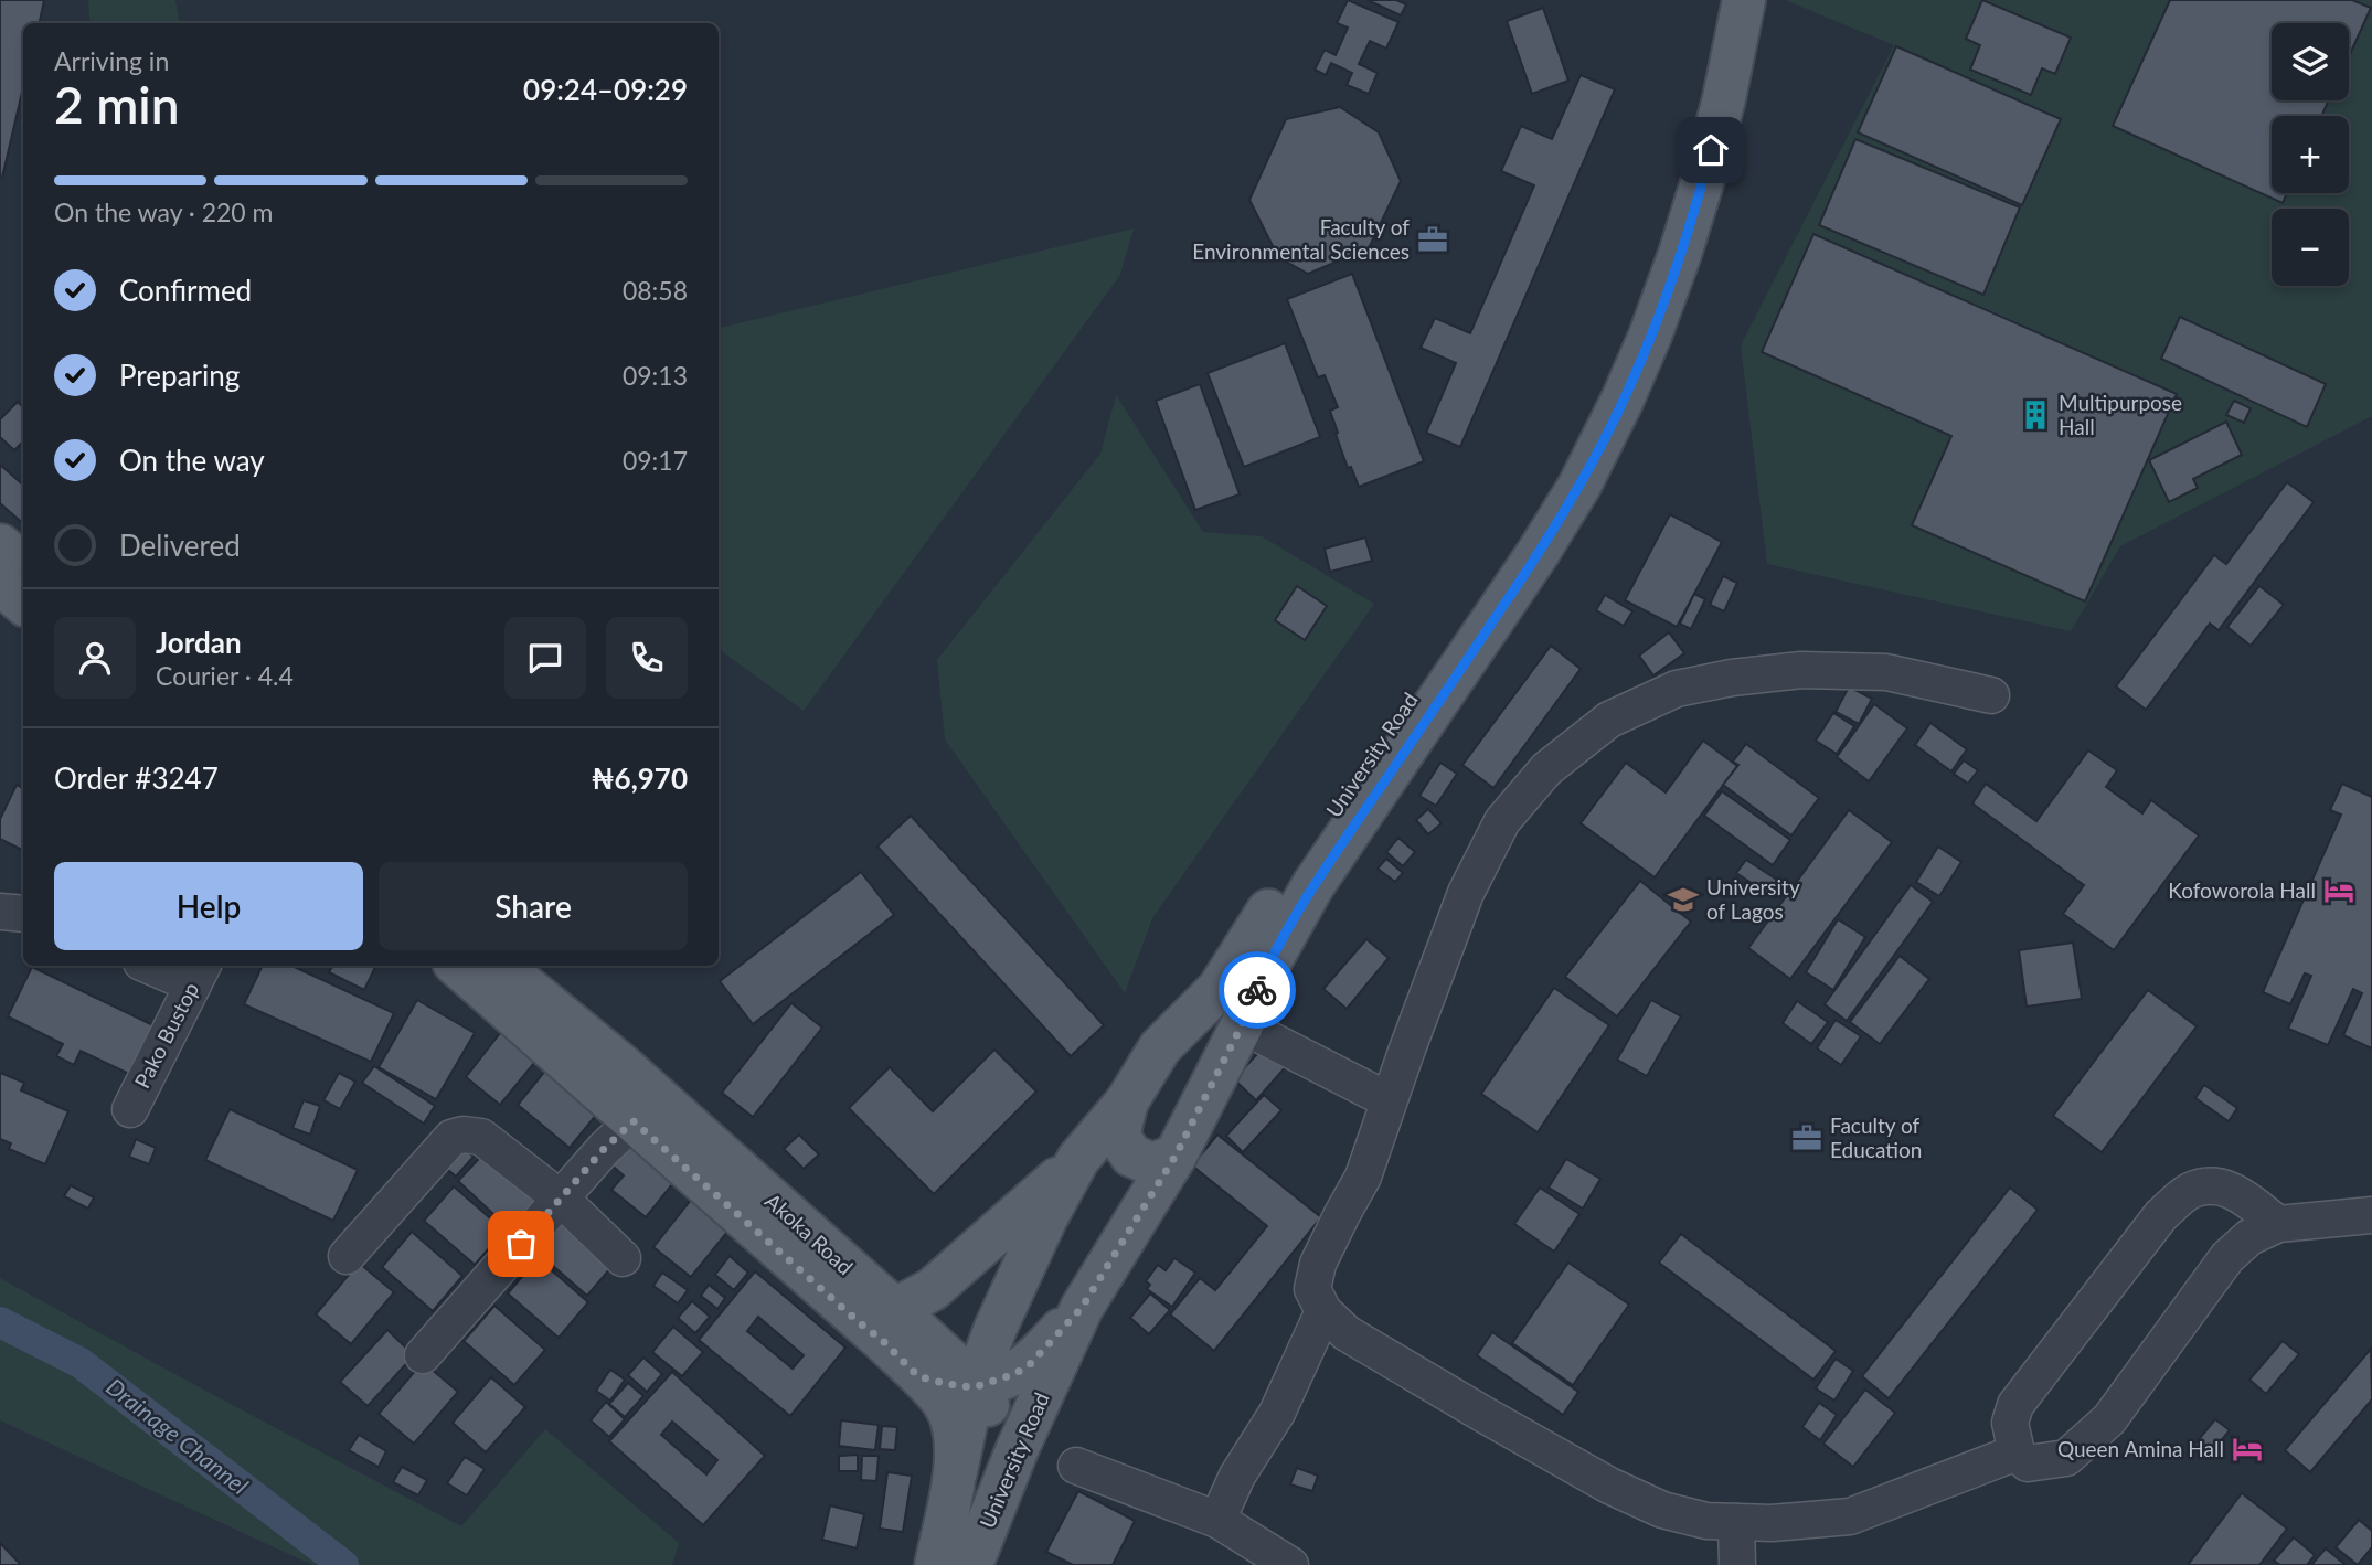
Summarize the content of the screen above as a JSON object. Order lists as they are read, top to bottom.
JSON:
{
  "streets": {
    "main road": ["University Road", "Akoka Road"],
    "street": ["Pako Bustop"]
  },
  "crossings": [
    ["University Road", "Akoka Road"]
  ],
  "water": ["Drainage Channel"],
  "places": {
    "office": ["Faculty of Environmental Sciences", "Faculty of Education"],
    "building": ["Multipurpose Hall"],
    "hotel": ["Kofoworola Hall", "Queen Amina Hall"],
    "school or university": ["University of Lagos"]
  },
  "page": {
    "map_buttons": ["+", "−"],
    "heading": ["2 min", "Arriving in", "09:24–09:29"],
    "panel": [
      "Jordan",
      "Courier · 4.4",
      "Order #3247",
      "₦6,970"
    ],
    "bar": "On the way · 220 m",
    "list": [
      ["Confirmed", "08:58"],
      ["Preparing", "09:13"],
      ["On the way", "09:17"],
      "Delivered"
    ],
    "buttons": ["Help", "Share"]
  }
}
